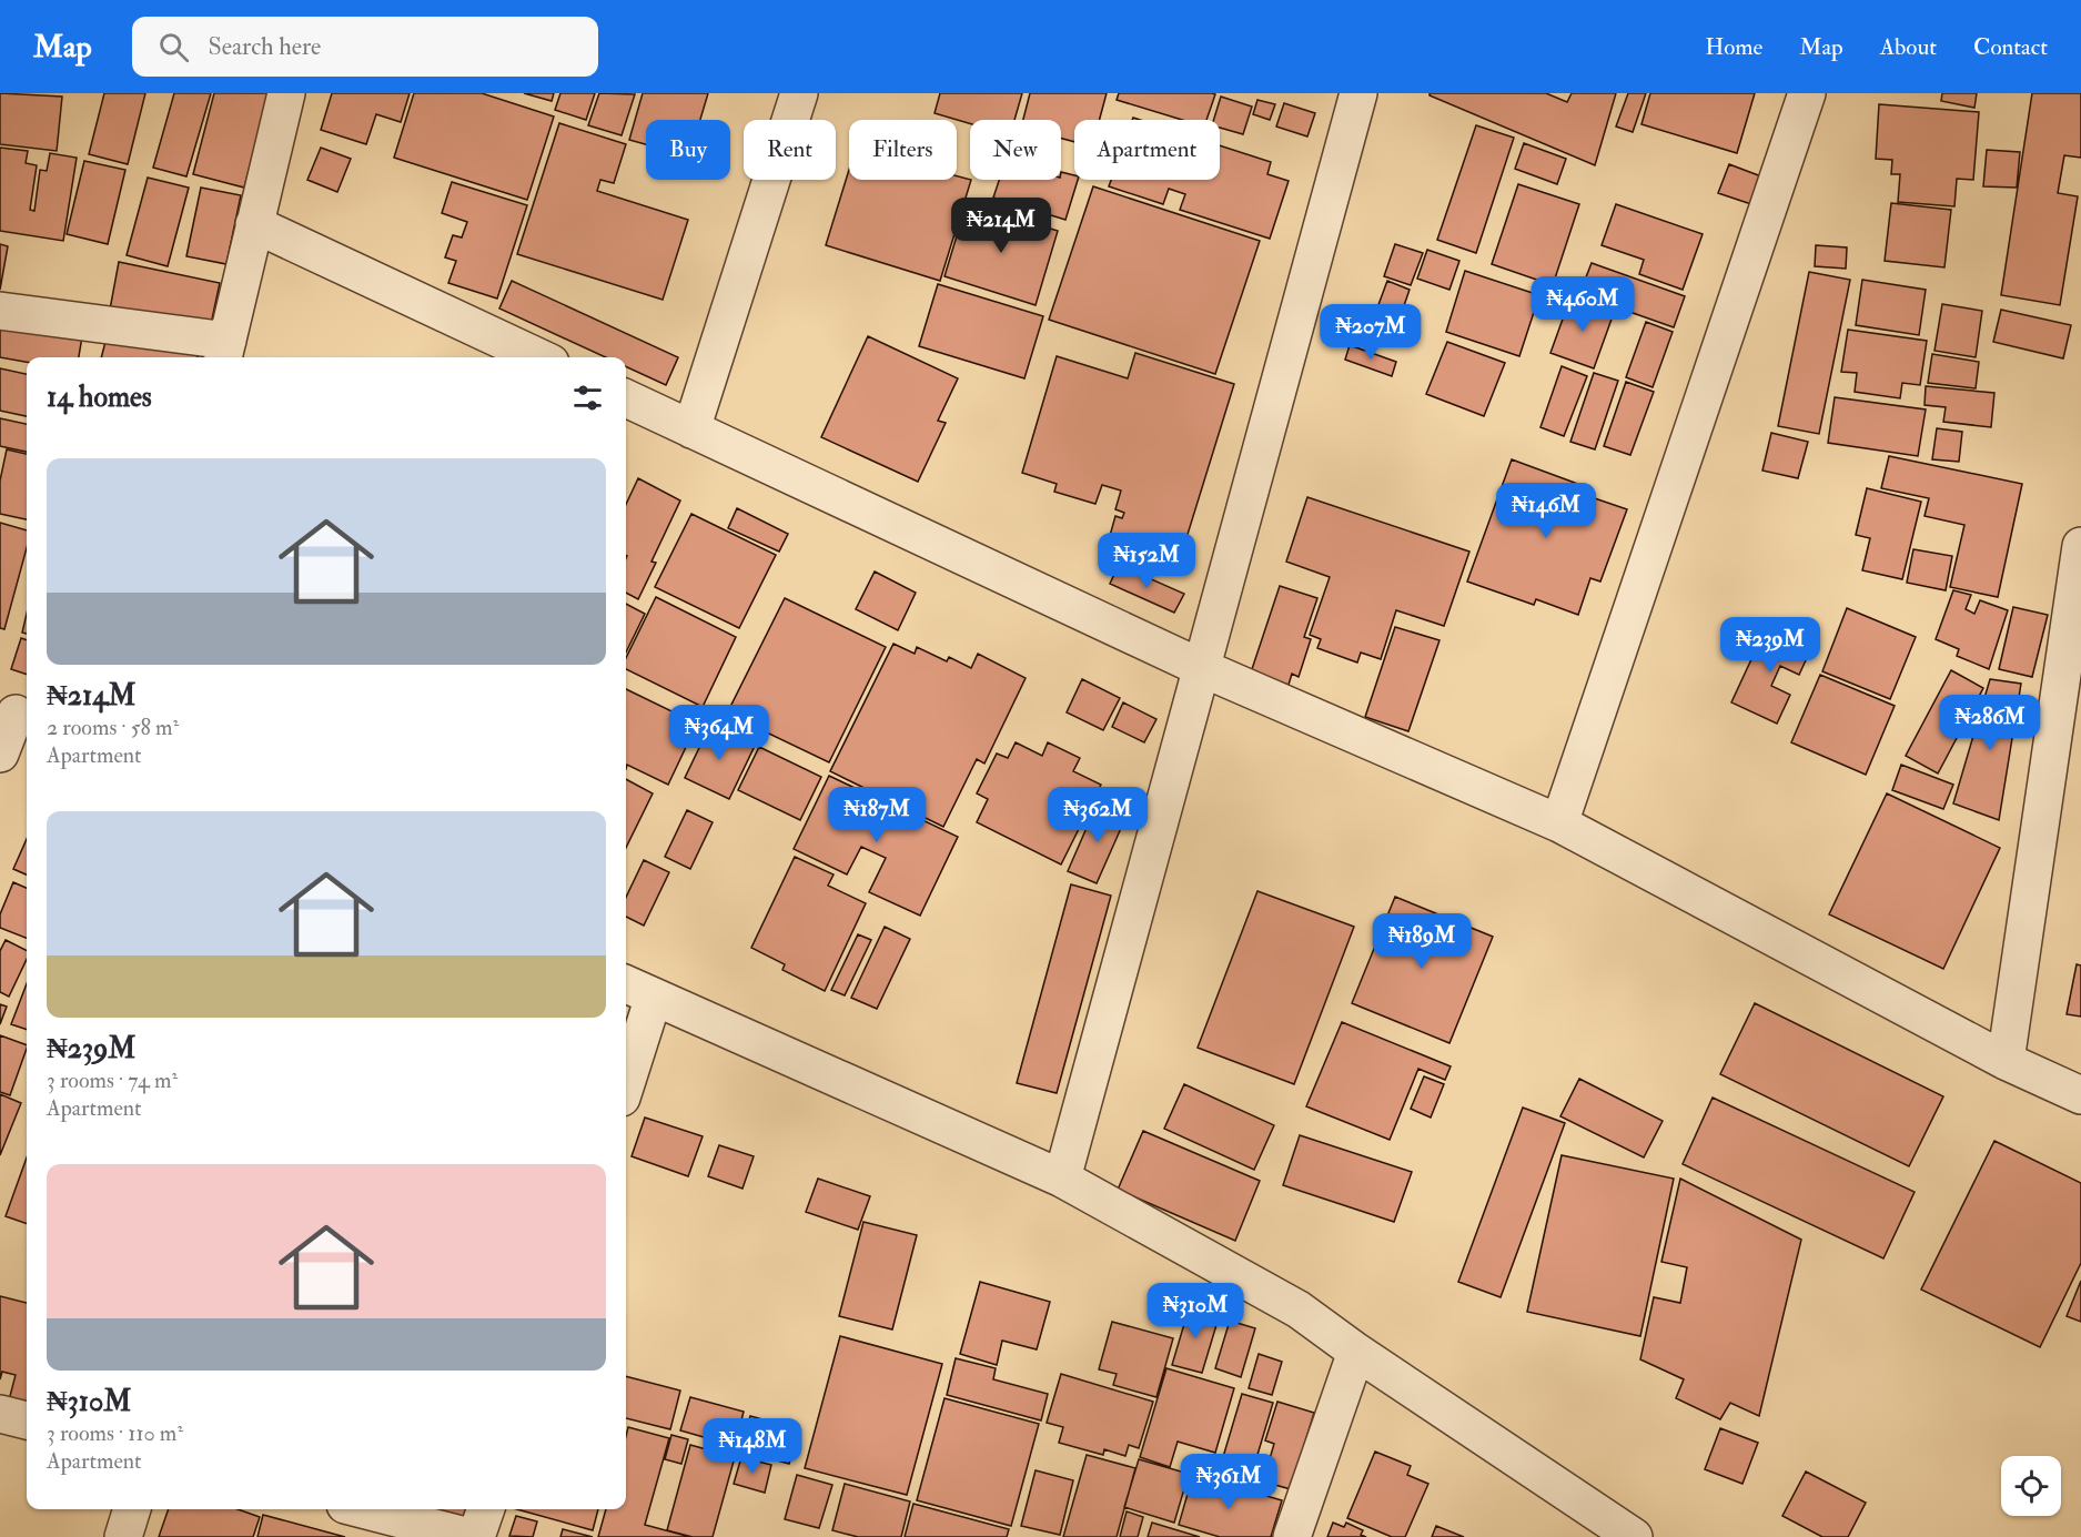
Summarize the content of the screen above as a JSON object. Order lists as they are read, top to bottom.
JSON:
{
  "page": {
    "header": "Map",
    "search": "Search here",
    "nav": [
      "Home",
      "Map",
      "About",
      "Contact"
    ],
    "chip": [
      "Buy",
      "Rent",
      "Filters",
      "New",
      "Apartment"
    ],
    "price": [
      "₦214M",
      "₦460M",
      "₦207M",
      "₦146M",
      "₦152M",
      "₦239M",
      "₦286M",
      "₦364M",
      "₦187M",
      "₦362M",
      "₦189M",
      "₦310M",
      "₦148M",
      "₦361M"
    ],
    "heading": "14 homes",
    "list": [
      {
        "name": "₦214M",
        "note": "2 rooms · 58 m² · Apartment"
      },
      {
        "name": "₦239M",
        "note": "3 rooms · 74 m² · Apartment"
      },
      {
        "name": "₦310M",
        "note": "3 rooms · 110 m² · Apartment"
      }
    ]
  }
}
